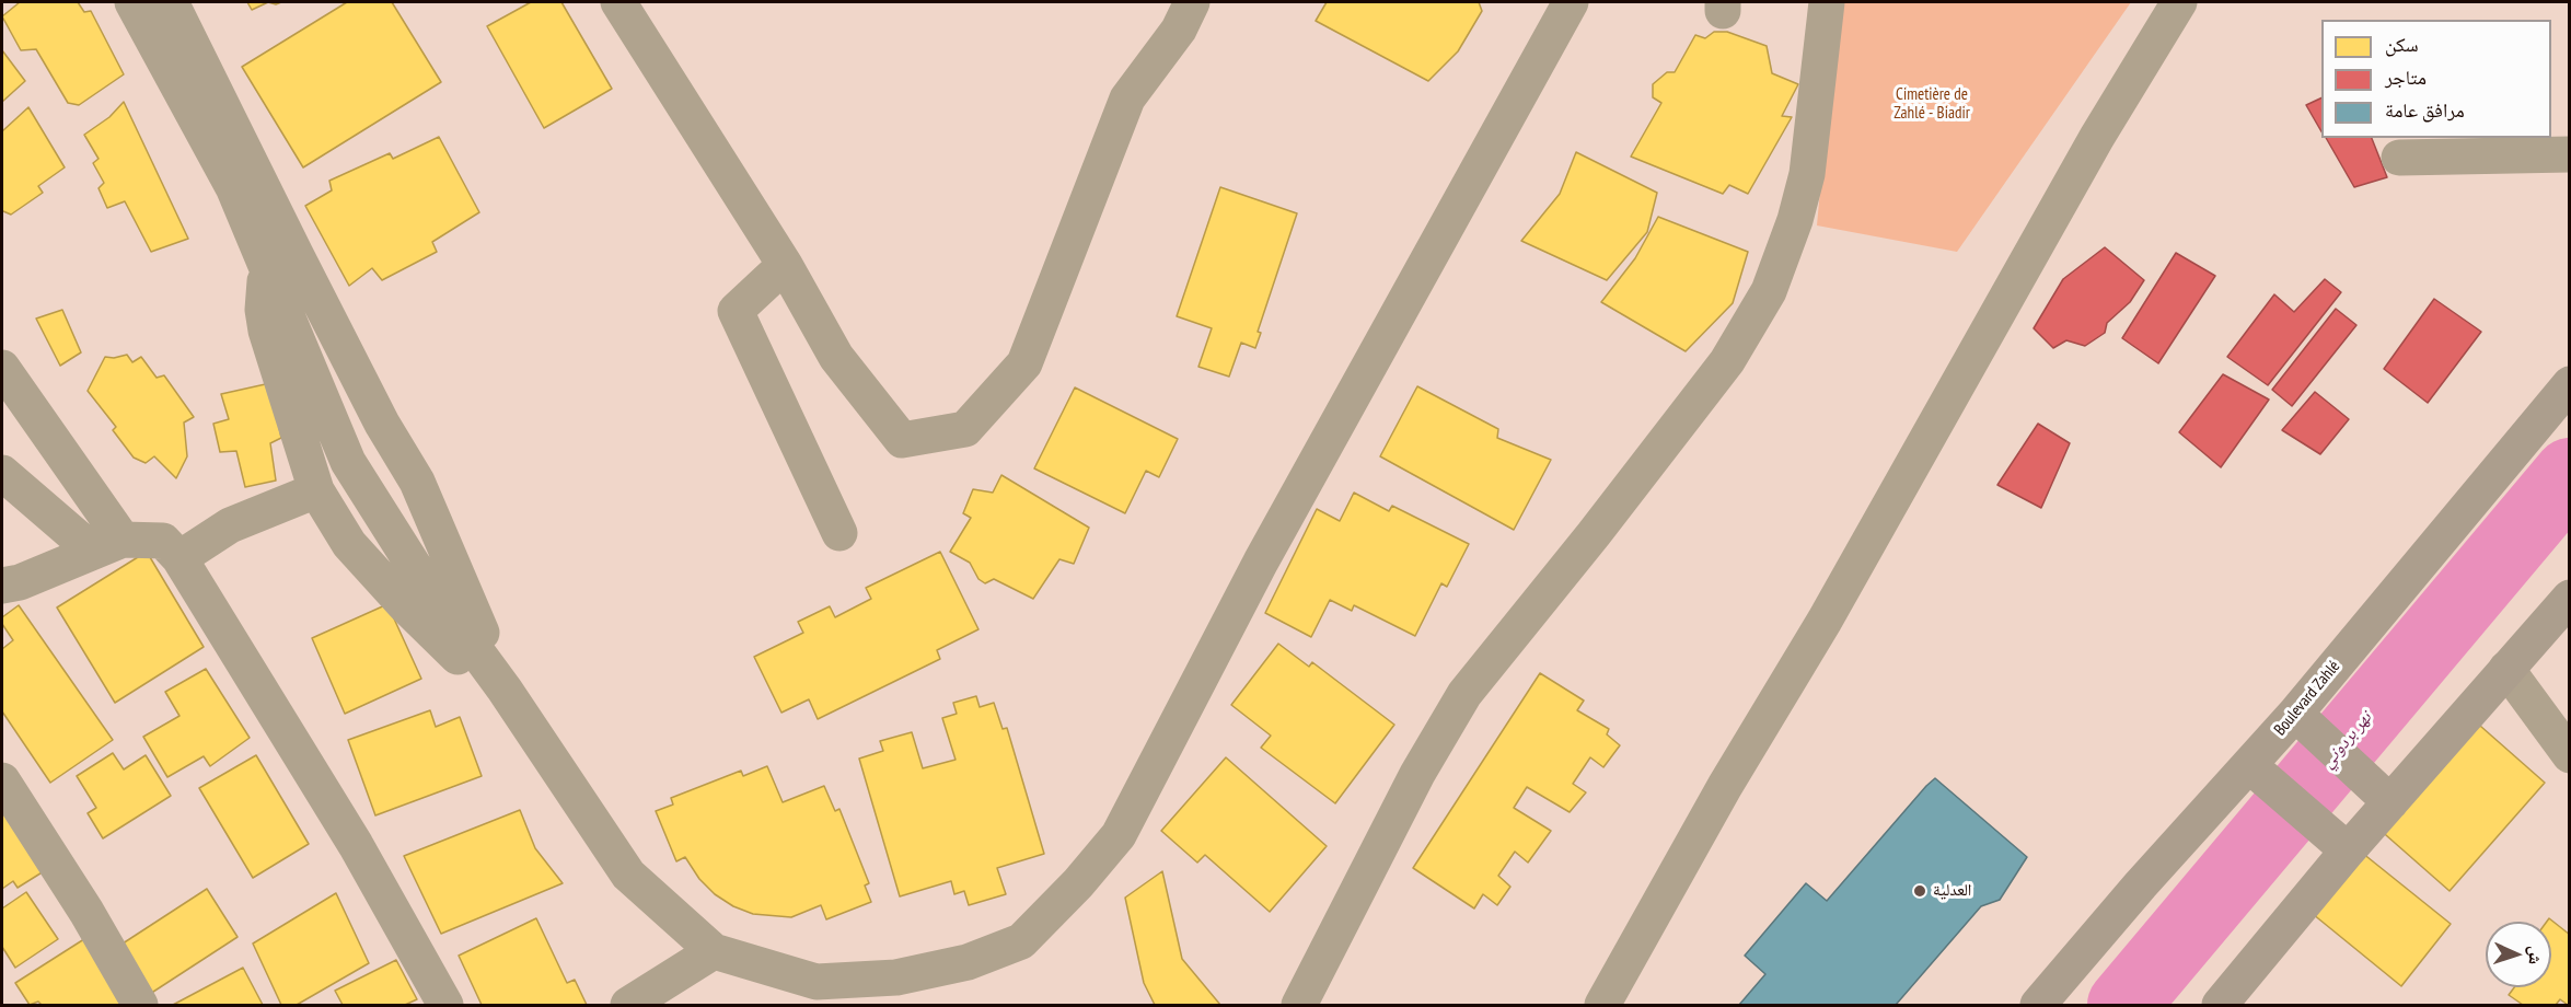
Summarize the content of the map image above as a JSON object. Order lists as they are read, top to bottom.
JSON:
{
  "streets": {
    "highway": ["Boulevard Zahlé"]
  },
  "water": ["نهر بردوني"],
  "parks": ["Cimetière de Zahlé - Biadir"],
  "places": ["العدلية"],
  "legend": ["سكن", "متاجر", "مرافق عامة"],
  "north": "right"
}
